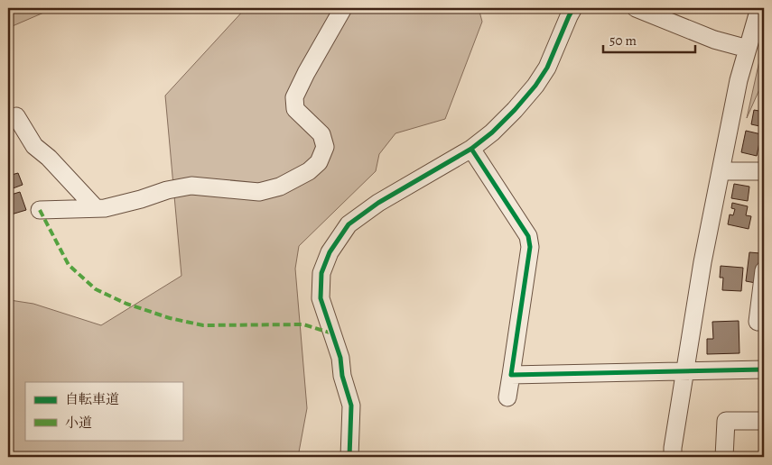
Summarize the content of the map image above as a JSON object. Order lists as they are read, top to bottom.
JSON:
{
  "legend": ["自転車道", "小道"],
  "scale_bar": "50 m"
}
